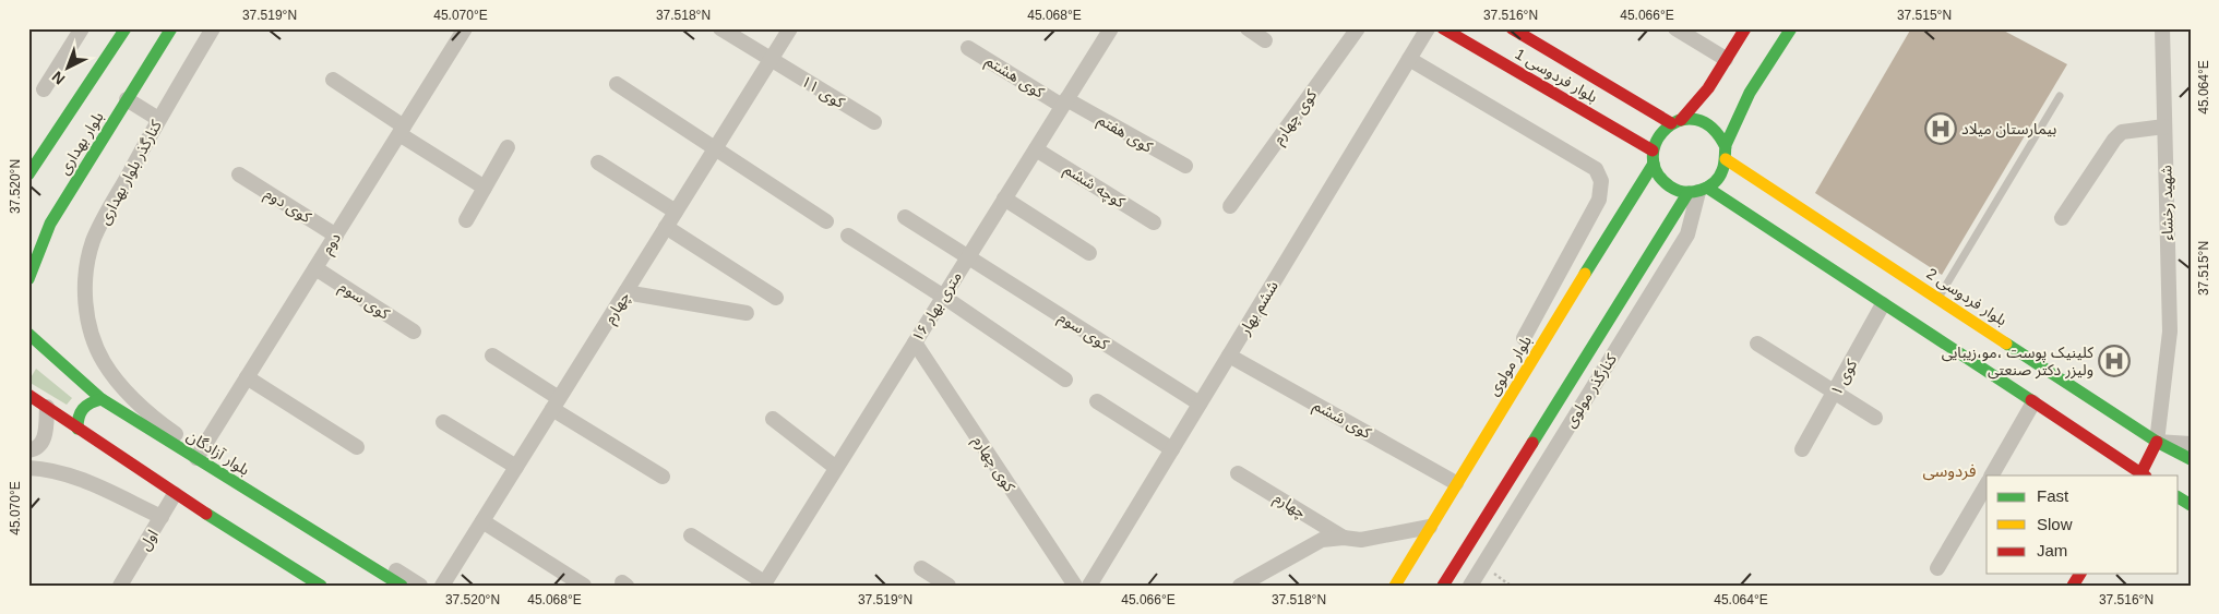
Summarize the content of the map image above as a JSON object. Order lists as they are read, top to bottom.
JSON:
{
  "streets": {
    "main road": [
      "بلوار فردوسی 1",
      "بلوار بهداری",
      "بلوار فردوسی 2",
      "بلوار مولوی",
      "بلوار آزادگان"
    ],
    "street": [
      "کوی هشتم",
      "کوی ۱۱",
      "کوی چهارم",
      "کوی هفتم",
      "کنارگذر بلوار بهداری",
      "کوچه ششم",
      "شهید رخشاء",
      "کوی دوم",
      "دوم",
      "کوی سوم",
      "۱۶ متری بهار",
      "چهارم",
      "ششم بهار",
      "کوی ۱",
      "کنارگذر مولوی",
      "کوی ششم",
      "اول"
    ]
  },
  "crossings": [
    ["بلوار فردوسی 1", "بلوار فردوسی 2"],
    ["بلوار فردوسی 1", "بلوار مولوی"],
    ["بلوار فردوسی 1", "کنارگذر مولوی"],
    ["کوی هشتم", "کوی هفتم"],
    ["کوی هشتم", "۱۶ متری بهار"],
    ["کوی ۱۱", "چهارم"],
    ["کوی چهارم", "۱۶ متری بهار"],
    ["کوی هفتم", "۱۶ متری بهار"],
    ["کنارگذر بلوار بهداری", "دوم"],
    ["کنارگذر بلوار بهداری", "بلوار آزادگان"],
    ["کوچه ششم", "۱۶ متری بهار"],
    ["شهید رخشاء", "بلوار فردوسی 2"],
    ["کوی دوم", "دوم"],
    ["دوم", "کوی سوم"],
    ["دوم", "بلوار آزادگان"],
    ["بلوار فردوسی 2", "بلوار مولوی"],
    ["بلوار فردوسی 2", "کنارگذر مولوی"],
    ["کوی سوم", "۱۶ متری بهار"],
    ["کوی سوم", "ششم بهار"],
    ["ششم بهار", "کوی ششم"],
    ["بلوار مولوی", "کنارگذر مولوی"],
    ["بلوار مولوی", "کوی ششم"]
  ],
  "districts": ["فردوسی"],
  "places": {
    "hospital": ["بیمارستان میلاد", "کلینیک پوست ،مو،زیبایی ولیزر دکتر صنعتی"]
  },
  "legend": ["Fast", "Slow", "Jam"],
  "north": "bottom left",
  "coordinates": [
    "37.519°N",
    "45.070°E",
    "37.518°N",
    "45.068°E",
    "37.516°N",
    "45.066°E",
    "37.515°N",
    "45.064°E",
    "37.520°N"
  ]
}
